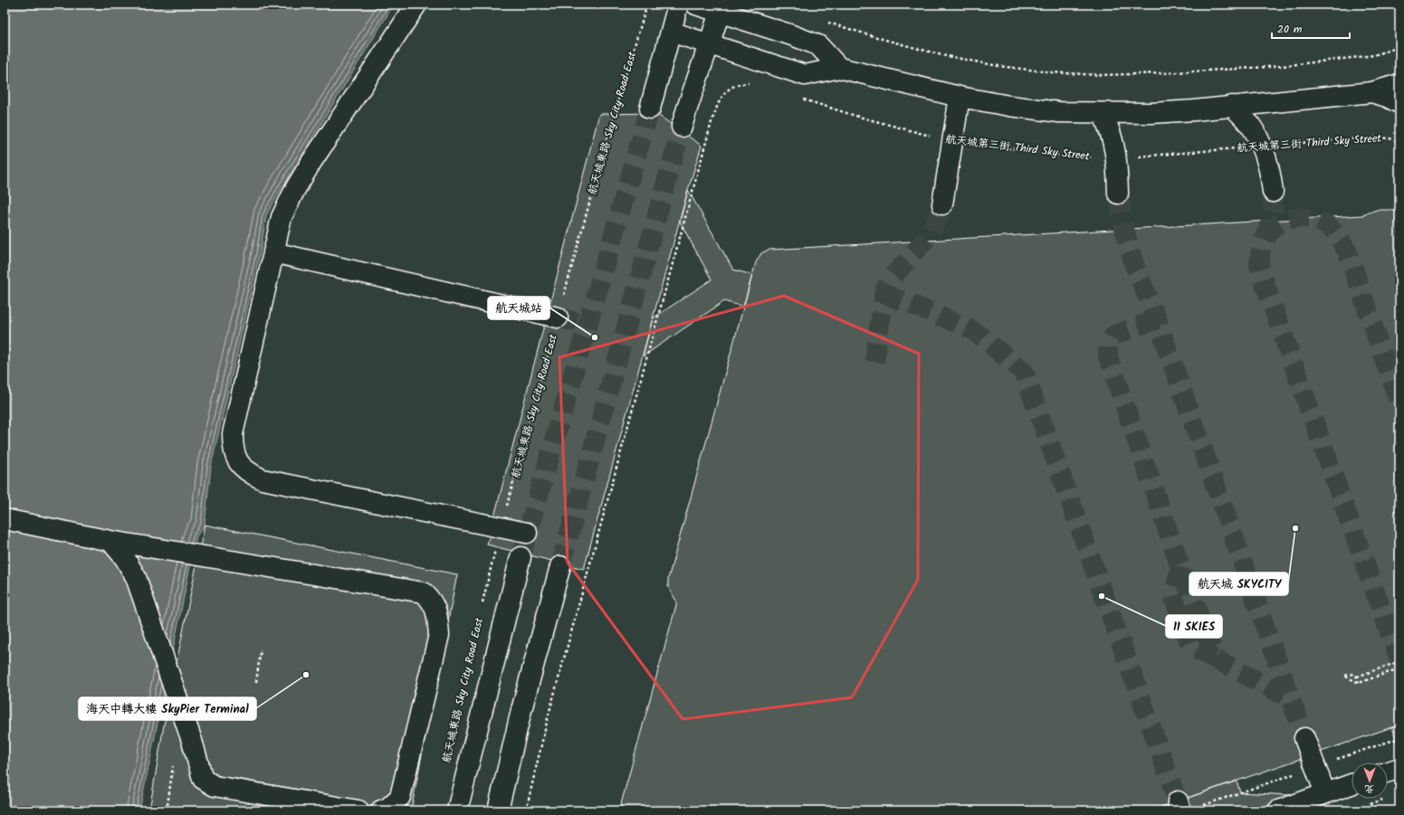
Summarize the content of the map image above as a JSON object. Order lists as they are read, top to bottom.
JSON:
{
  "streets": {
    "street": ["航天城東路 Sky City Road East"],
    "path": ["航天城第三街 Third Sky Street"]
  },
  "places": [
    "航天城站",
    "航天城 SKYCITY",
    "11 SKIES",
    "海天中轉大樓 SkyPier Terminal"
  ],
  "scale_bar": "20 m",
  "north": "bottom"
}
